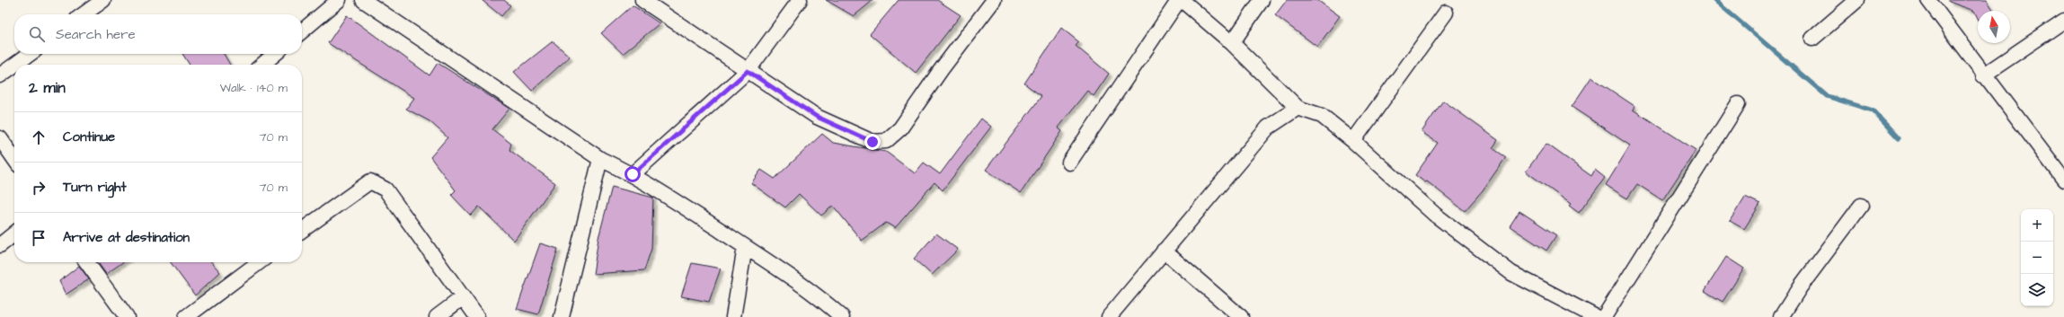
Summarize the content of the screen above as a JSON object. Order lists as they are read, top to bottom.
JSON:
{
  "north": "top",
  "page": {
    "search": "Search here",
    "heading": ["2 min", "Walk · 140 m"],
    "list": [
      ["Continue", "70 m"],
      ["Turn right", "70 m"],
      "Arrive at destination"
    ],
    "map_buttons": ["+", "−"]
  }
}
